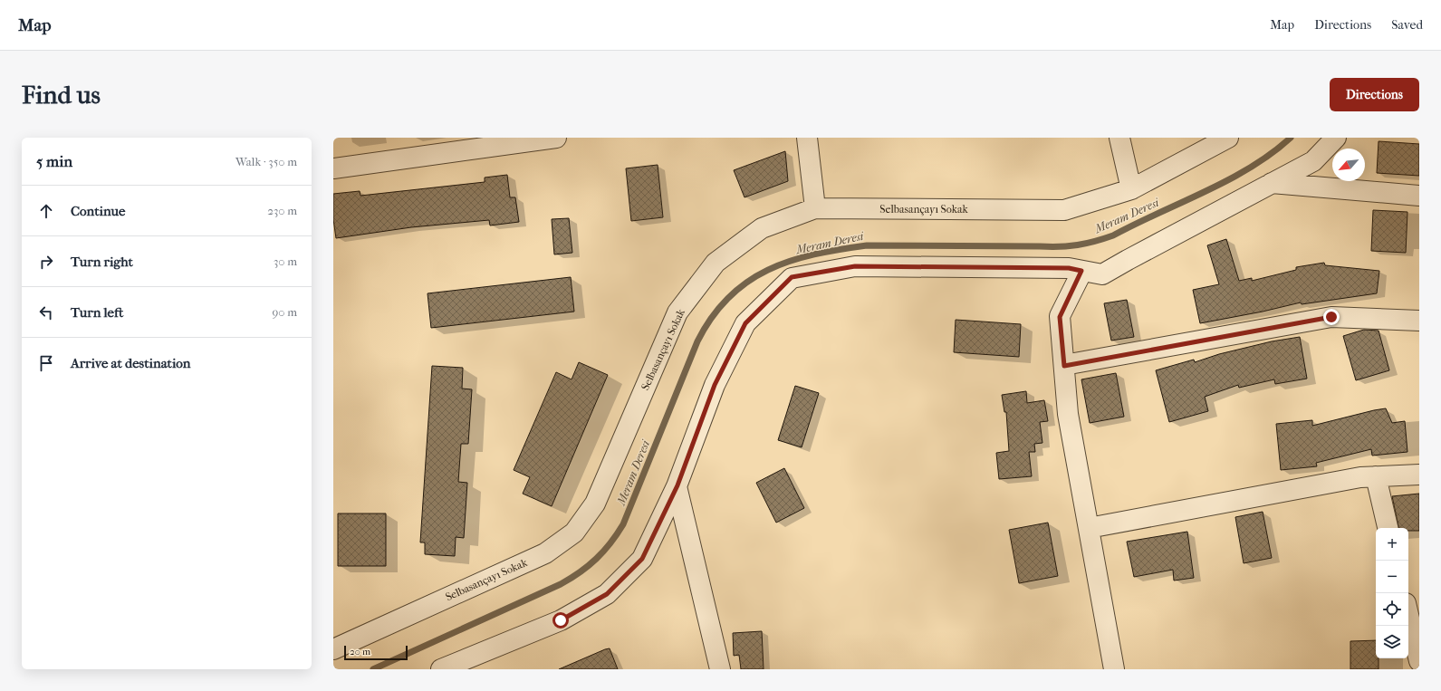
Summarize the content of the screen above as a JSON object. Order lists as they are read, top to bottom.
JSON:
{
  "streets": {
    "street": ["Selbasançayı Sokak"]
  },
  "water": ["Meram Deresi"],
  "scale_bar": "20 m",
  "north": "bottom left",
  "page": {
    "header": "Map",
    "nav": ["Map", "Directions", "Saved"],
    "buttons": "Directions",
    "title": "Find us",
    "heading": ["5 min", "Walk · 350 m"],
    "list": [
      ["Continue", "230 m"],
      ["Turn right", "30 m"],
      ["Turn left", "90 m"],
      "Arrive at destination"
    ],
    "map_buttons": ["+", "−"],
    "scale": "20 m"
  }
}
